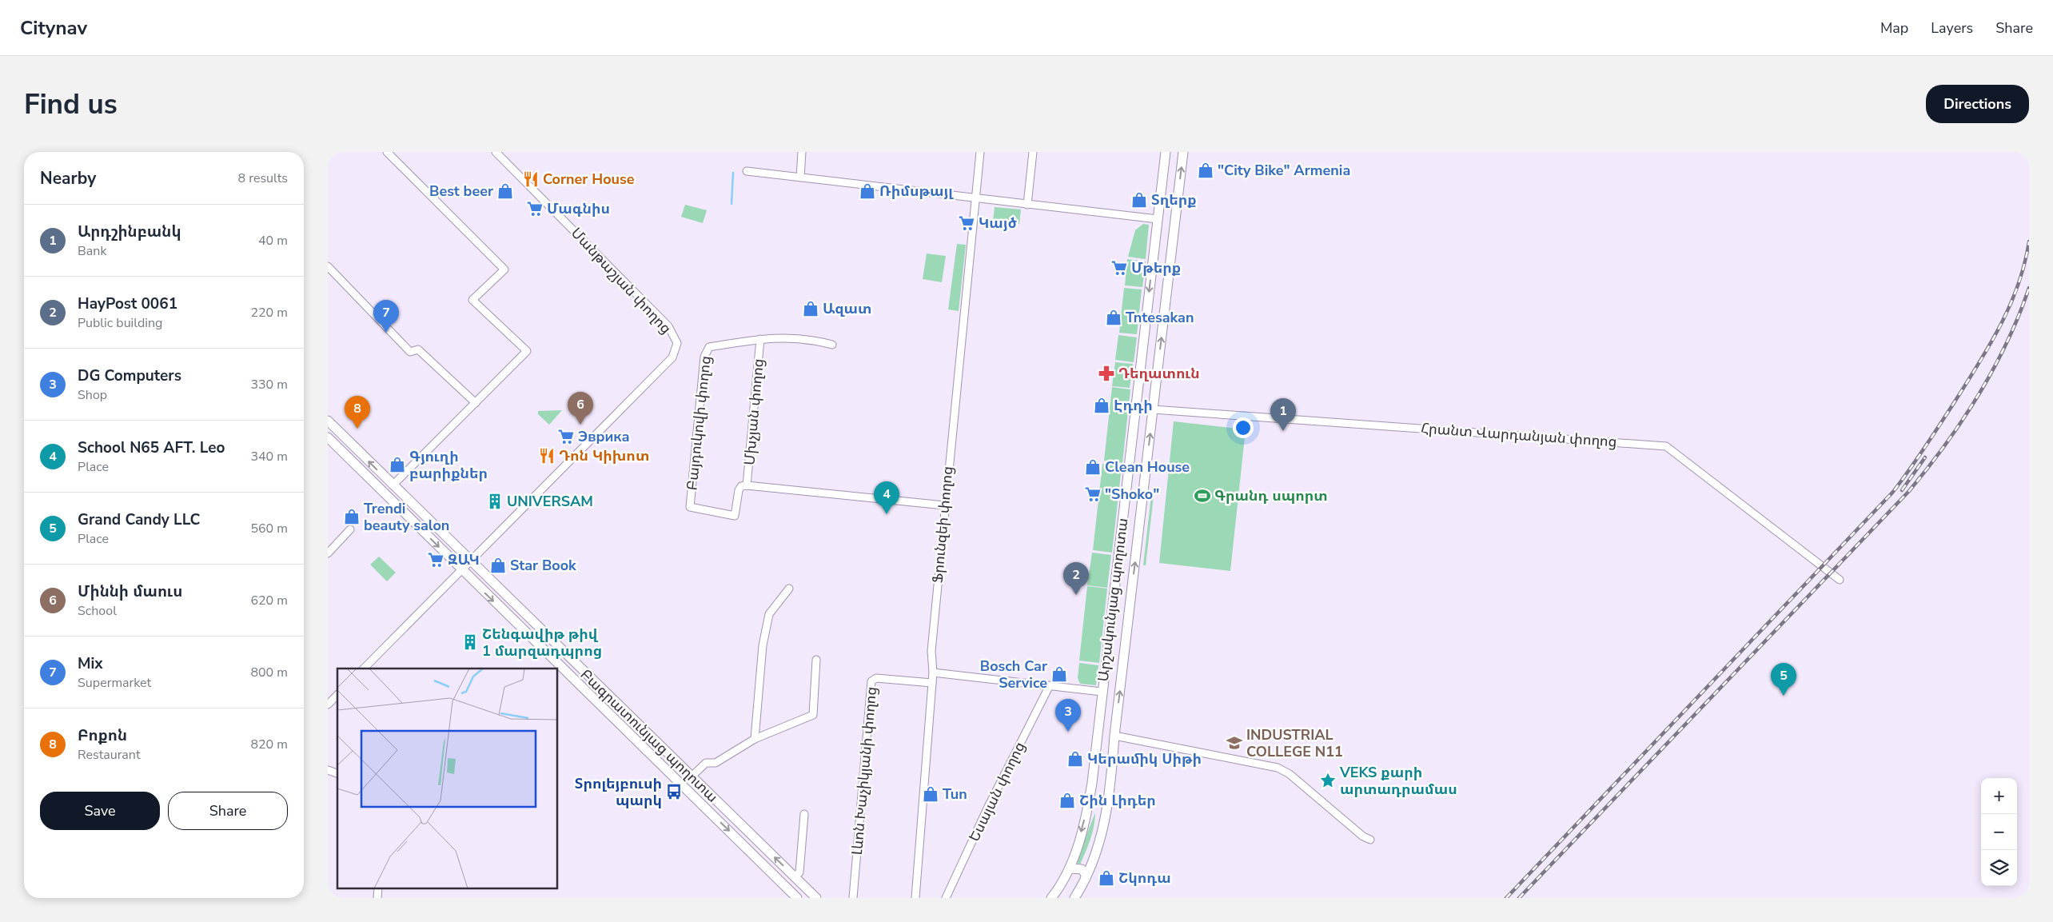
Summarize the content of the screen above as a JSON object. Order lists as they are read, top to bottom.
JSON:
{
  "streets": {
    "main road": ["Արշակունյաց պողոտա", "Բագրատունյաց պողոտա"],
    "street": [
      "Մանթաշյան փողոց",
      "Մխչյան փողոց",
      "Բայդուկովի փողոց",
      "Հրանտ Վարդանյան փողոց",
      "Ֆրունզեի փողոց",
      "Լևոն Խաչիկյանի փողոց",
      "Եսայան փողոց"
    ]
  },
  "crossings": [
    ["Մանթաշյան փողոց", "Բագրատունյաց պողոտա"],
    ["Մխչյան փողոց", "Բայդուկովի փողոց"],
    ["Հրանտ Վարդանյան փողոց", "Արշակունյաց պողոտա"],
    ["Ֆրունզեի փողոց", "Լևոն Խաչիկյանի փողոց"]
  ],
  "places": {
    "shop": [
      "\"City Bike\" Armenia",
      "Best beer",
      "Ռիմսթայլ",
      "Տղերք",
      "Ազատ",
      "Tntesakan",
      "Էդդի",
      "Գյուղի բարիքներ",
      "Clean House",
      "Trendi beauty salon",
      "Star Book",
      "Bosch Car Service",
      "Կերամիկ Սիթի",
      "Tun",
      "Շին Լիդեր",
      "Շկոդա"
    ],
    "restaurant": ["Corner House", "Դոն Կիխոտ"],
    "supermarket": [
      "Մագնիս",
      "Կայծ",
      "Մթերք",
      "Эврика",
      "\"Shoko\"",
      "ԶԱԿ"
    ],
    "pharmacy": ["Դեղատուն"],
    "sports": ["Գրանդ սպորտ"],
    "building": ["UNIVERSAM", "Շենգավիթ թիվ 1 մարզադպրոց"],
    "school or university": ["INDUSTRIAL COLLEGE N11"],
    "place": ["VEKS քարի արտադրամաս"],
    "bus stop": ["Տրոլեյբուսի պարկ"]
  },
  "page": {
    "header": "Citynav",
    "nav": ["Map", "Layers", "Share"],
    "buttons": [
      "Directions",
      ["Save", "Share"]
    ],
    "title": "Find us",
    "heading": ["Nearby", "8 results"],
    "list": [
      {
        "mark": "1",
        "name": "Արդշինբանկ",
        "note": "Bank",
        "value": "40 m"
      },
      {
        "mark": "2",
        "name": "HayPost 0061",
        "note": "Public building",
        "value": "220 m"
      },
      {
        "mark": "3",
        "name": "DG Computers",
        "note": "Shop",
        "value": "330 m"
      },
      {
        "mark": "4",
        "name": "School N65 AFT. Leo",
        "note": "Place",
        "value": "340 m"
      },
      {
        "mark": "5",
        "name": "Grand Candy LLC",
        "note": "Place",
        "value": "560 m"
      },
      {
        "mark": "6",
        "name": "Միննի մաուս",
        "note": "School",
        "value": "620 m"
      },
      {
        "mark": "7",
        "name": "Mix",
        "note": "Supermarket",
        "value": "800 m"
      },
      {
        "mark": "8",
        "name": "Բոքոն",
        "note": "Restaurant",
        "value": "820 m"
      }
    ],
    "pins": [
      "7",
      "6",
      "8",
      "1",
      "4",
      "2",
      "5",
      "3"
    ],
    "map_buttons": ["+", "−"]
  }
}
